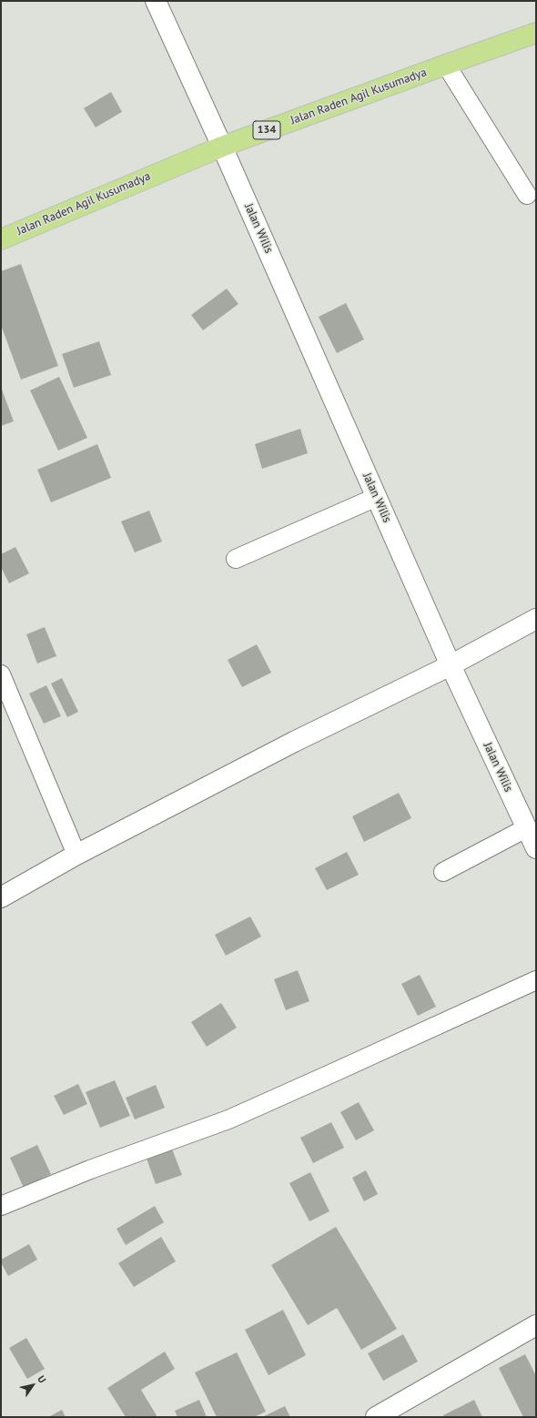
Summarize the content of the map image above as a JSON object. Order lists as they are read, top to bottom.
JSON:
{
  "streets": {
    "main road": ["Jalan Raden Agil Kusumadya", "134", "Jalan Wilis"]
  },
  "crossings": [
    ["Jalan Raden Agil Kusumadya", "Jalan Wilis"]
  ],
  "north": "top right"
}
